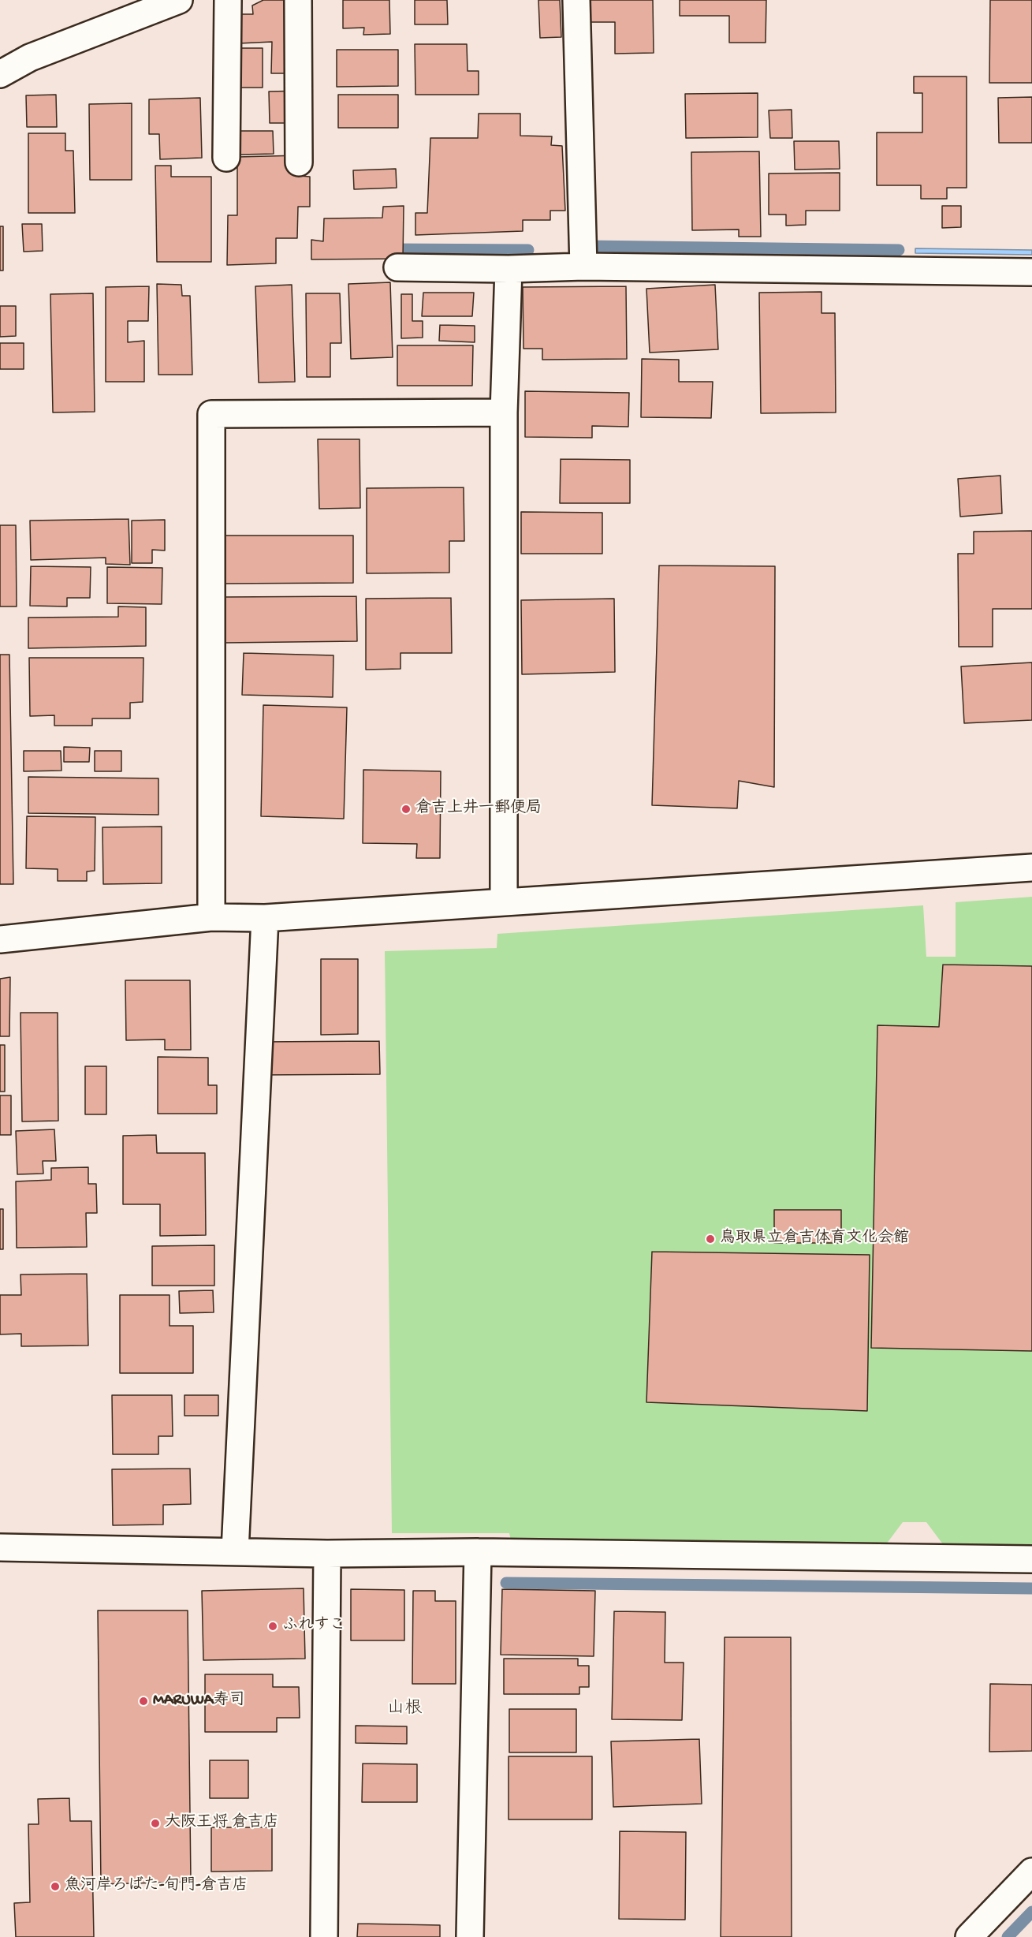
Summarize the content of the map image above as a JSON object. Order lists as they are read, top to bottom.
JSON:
{
  "districts": ["山根"],
  "places": [
    "倉吉上井一郵便局",
    "鳥取県立倉吉体育文化会館",
    "ふれすこ",
    "MARUWA寿司",
    "大阪王将 倉吉店",
    "魚河岸ろばた-旬門-倉吉店"
  ]
}
